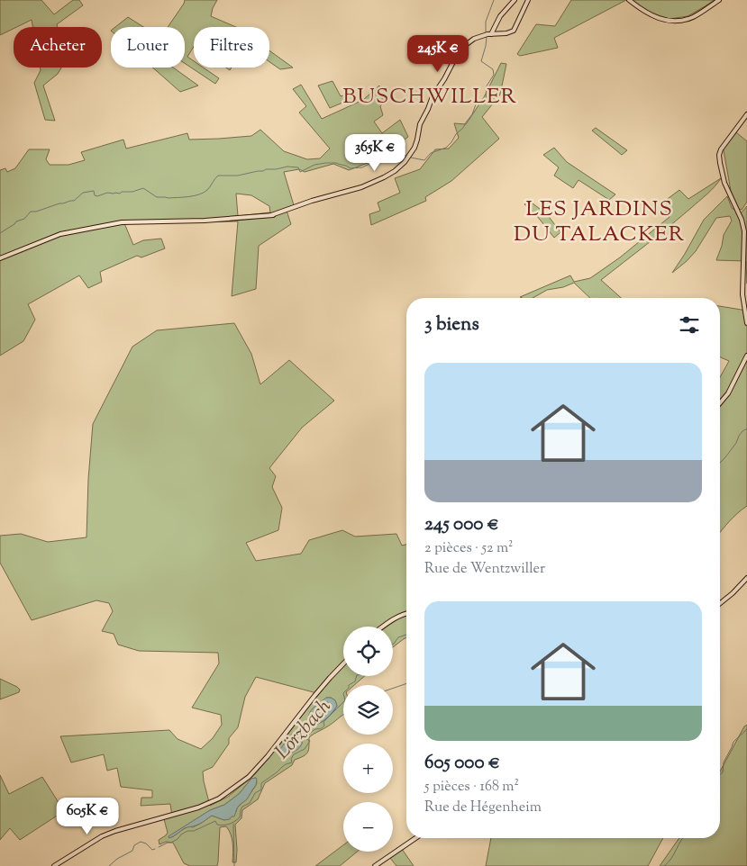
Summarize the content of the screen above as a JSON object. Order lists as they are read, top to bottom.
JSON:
{
  "districts": ["BUSCHWILLER", "LES JARDINS DU TALACKER"],
  "water": ["Lörzbach"],
  "page": {
    "chip": ["Acheter", "Louer", "Filtres"],
    "price": ["245K €", "365K €", "605K €"],
    "heading": "3 biens",
    "list": [
      {
        "name": "245 000 €",
        "note": "2 pièces · 52 m² · Rue de Wentzwiller"
      },
      {
        "name": "605 000 €",
        "note": "5 pièces · 168 m² · Rue de Hégenheim"
      }
    ],
    "map_buttons": ["+", "−"]
  }
}
